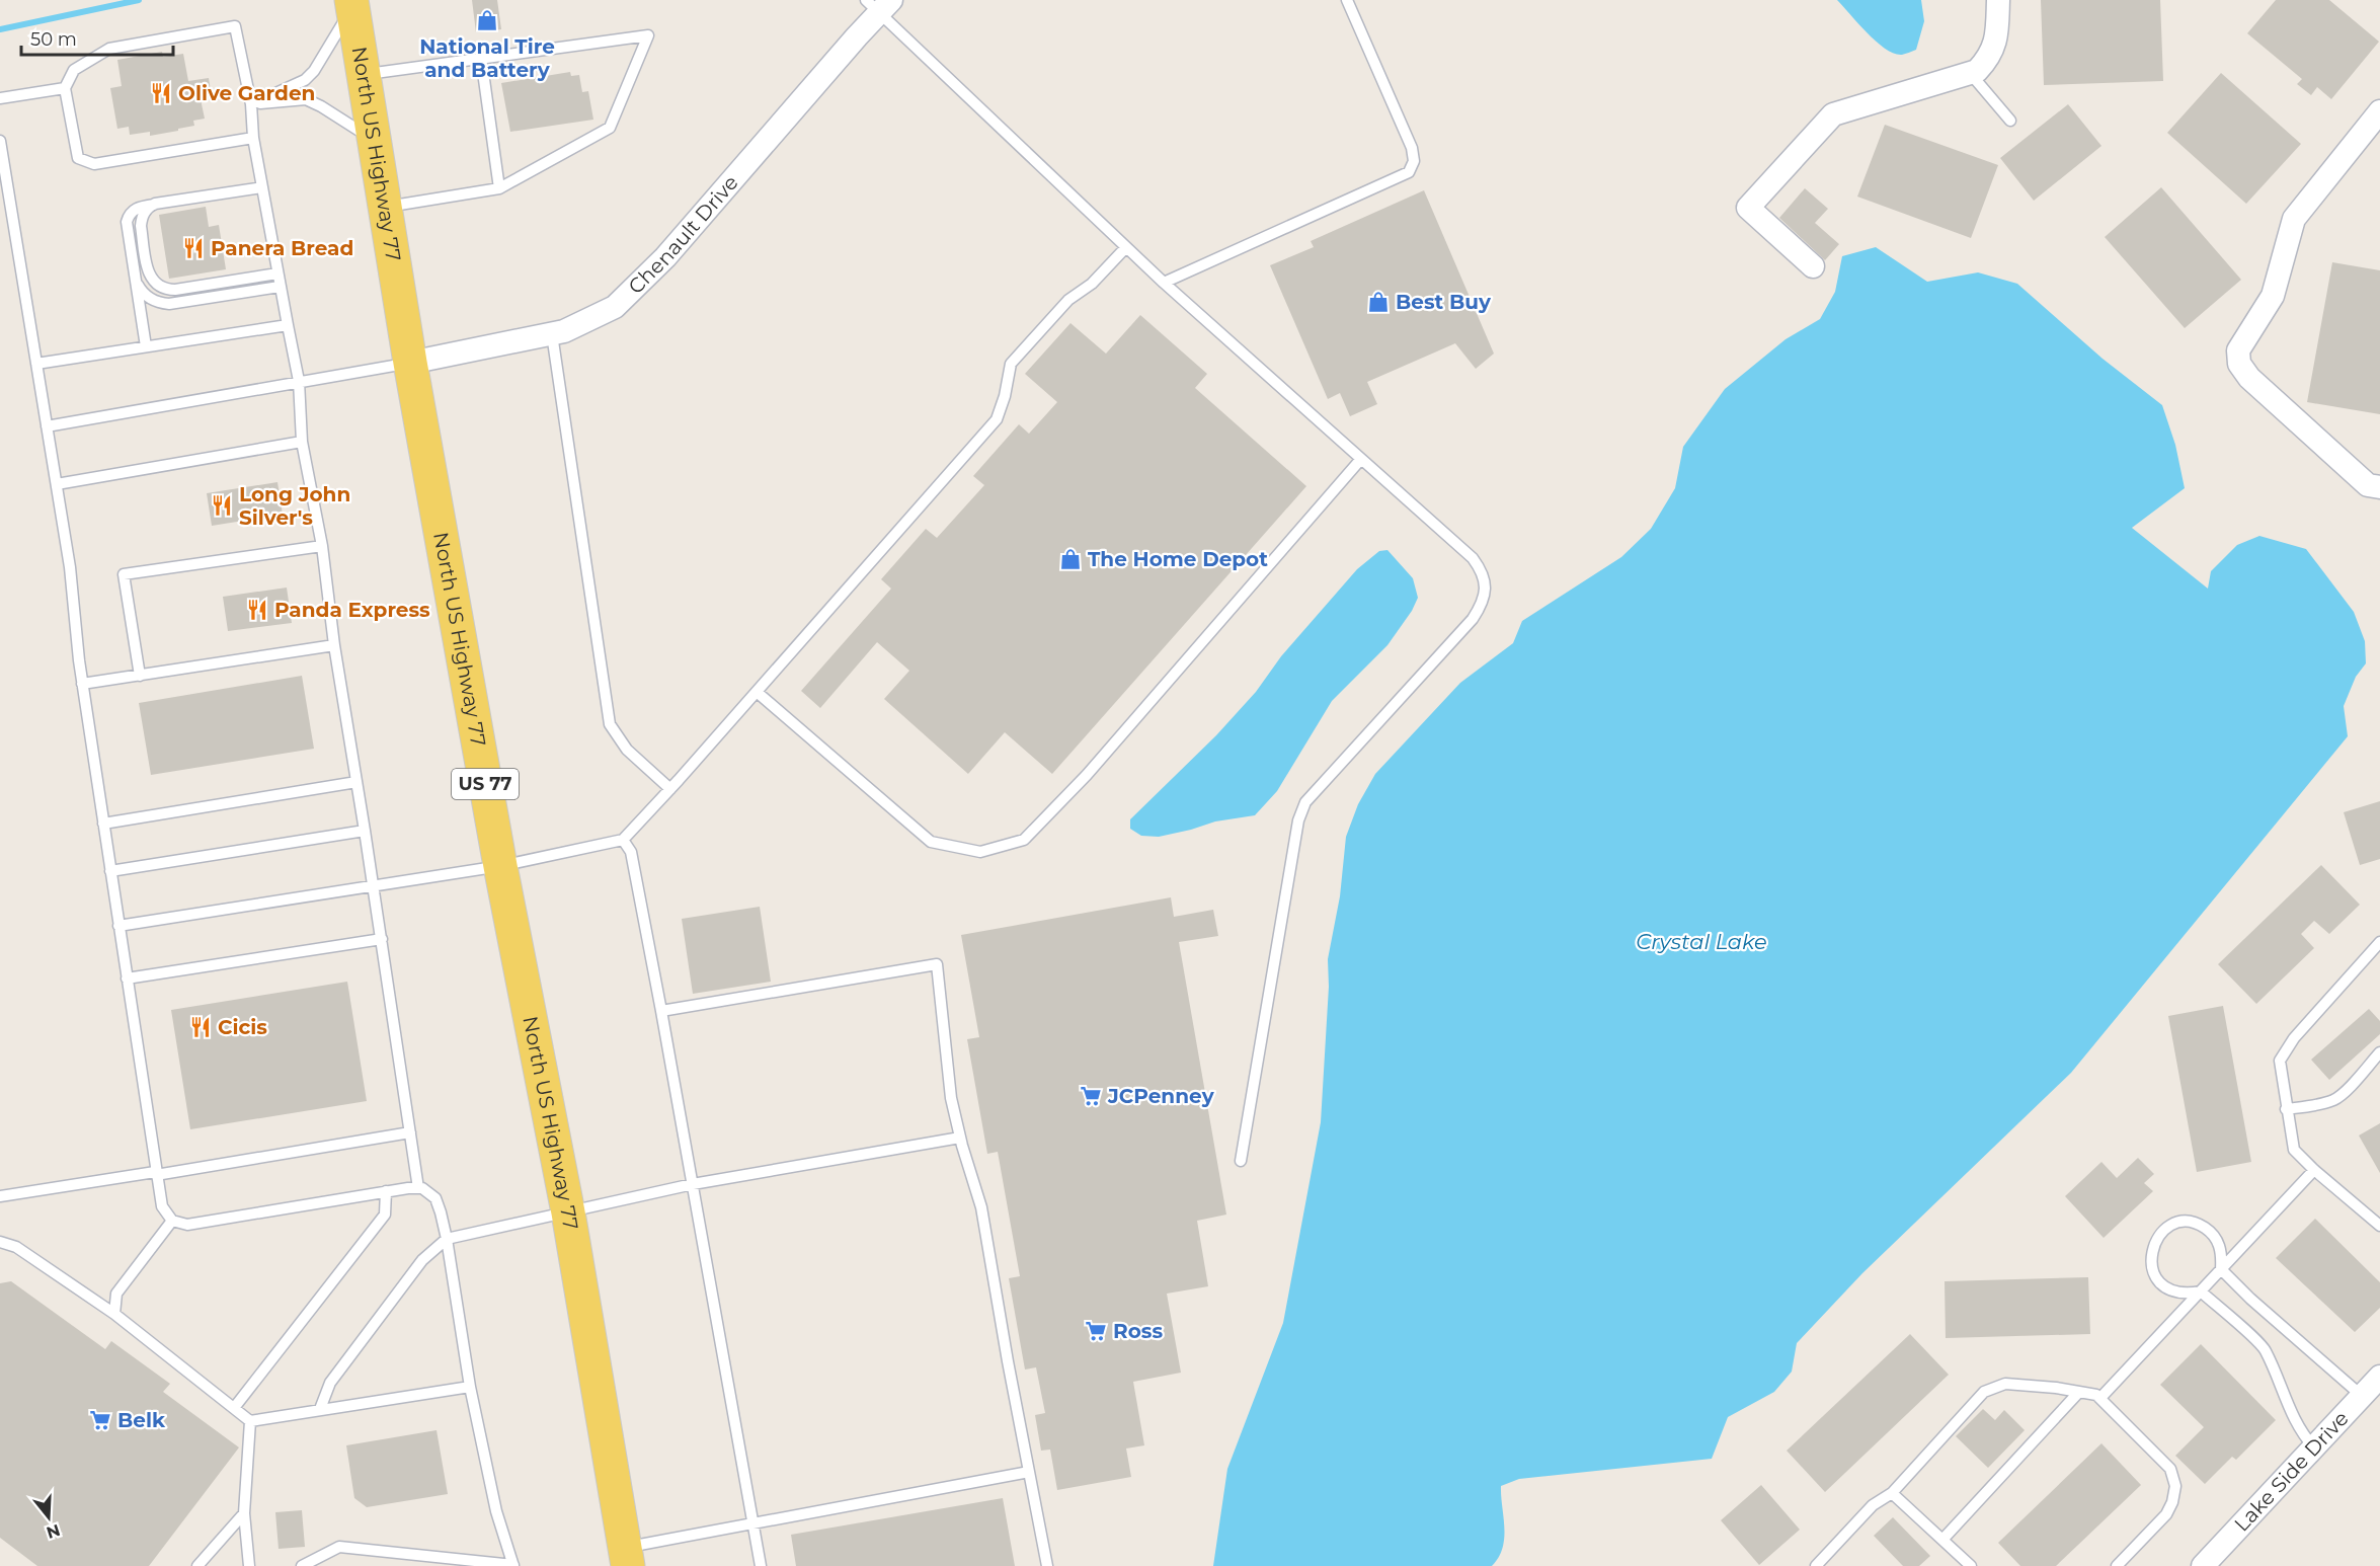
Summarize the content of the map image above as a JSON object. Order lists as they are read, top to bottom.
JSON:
{
  "streets": {
    "main road": ["North US Highway 77", "US 77"],
    "street": ["Chenault Drive", "Lake Side Drive"]
  },
  "crossings": [
    ["North US Highway 77", "Chenault Drive"]
  ],
  "water": ["Crystal Lake"],
  "places": {
    "shop": ["National Tire and Battery", "Best Buy", "The Home Depot"],
    "restaurant": [
      "Olive Garden",
      "Panera Bread",
      "Long John Silver's",
      "Panda Express",
      "Cicis"
    ],
    "supermarket": ["JCPenney", "Ross", "Belk"]
  },
  "scale_bar": "50 m",
  "north": "bottom"
}
